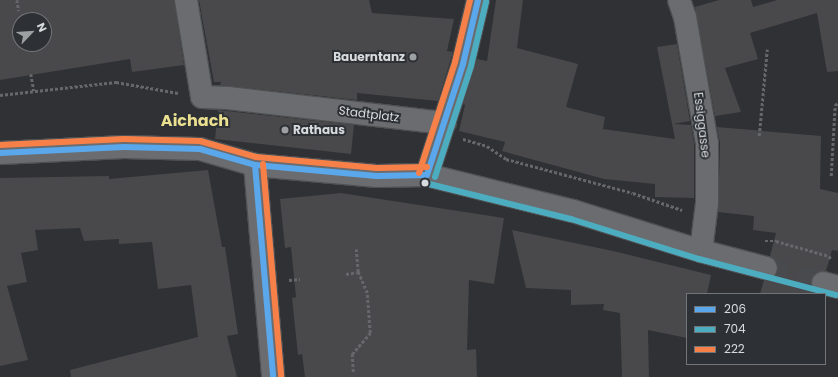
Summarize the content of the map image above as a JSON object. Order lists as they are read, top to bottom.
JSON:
{
  "streets": {
    "street": ["Stadtplatz", "Essiggasse"]
  },
  "districts": ["Aichach"],
  "places": ["Bauerntanz", "Rathaus"],
  "lines": ["transit line 206", "transit line 222", "transit line 704"],
  "legend": ["206", "704", "222"],
  "north": "top right"
}
